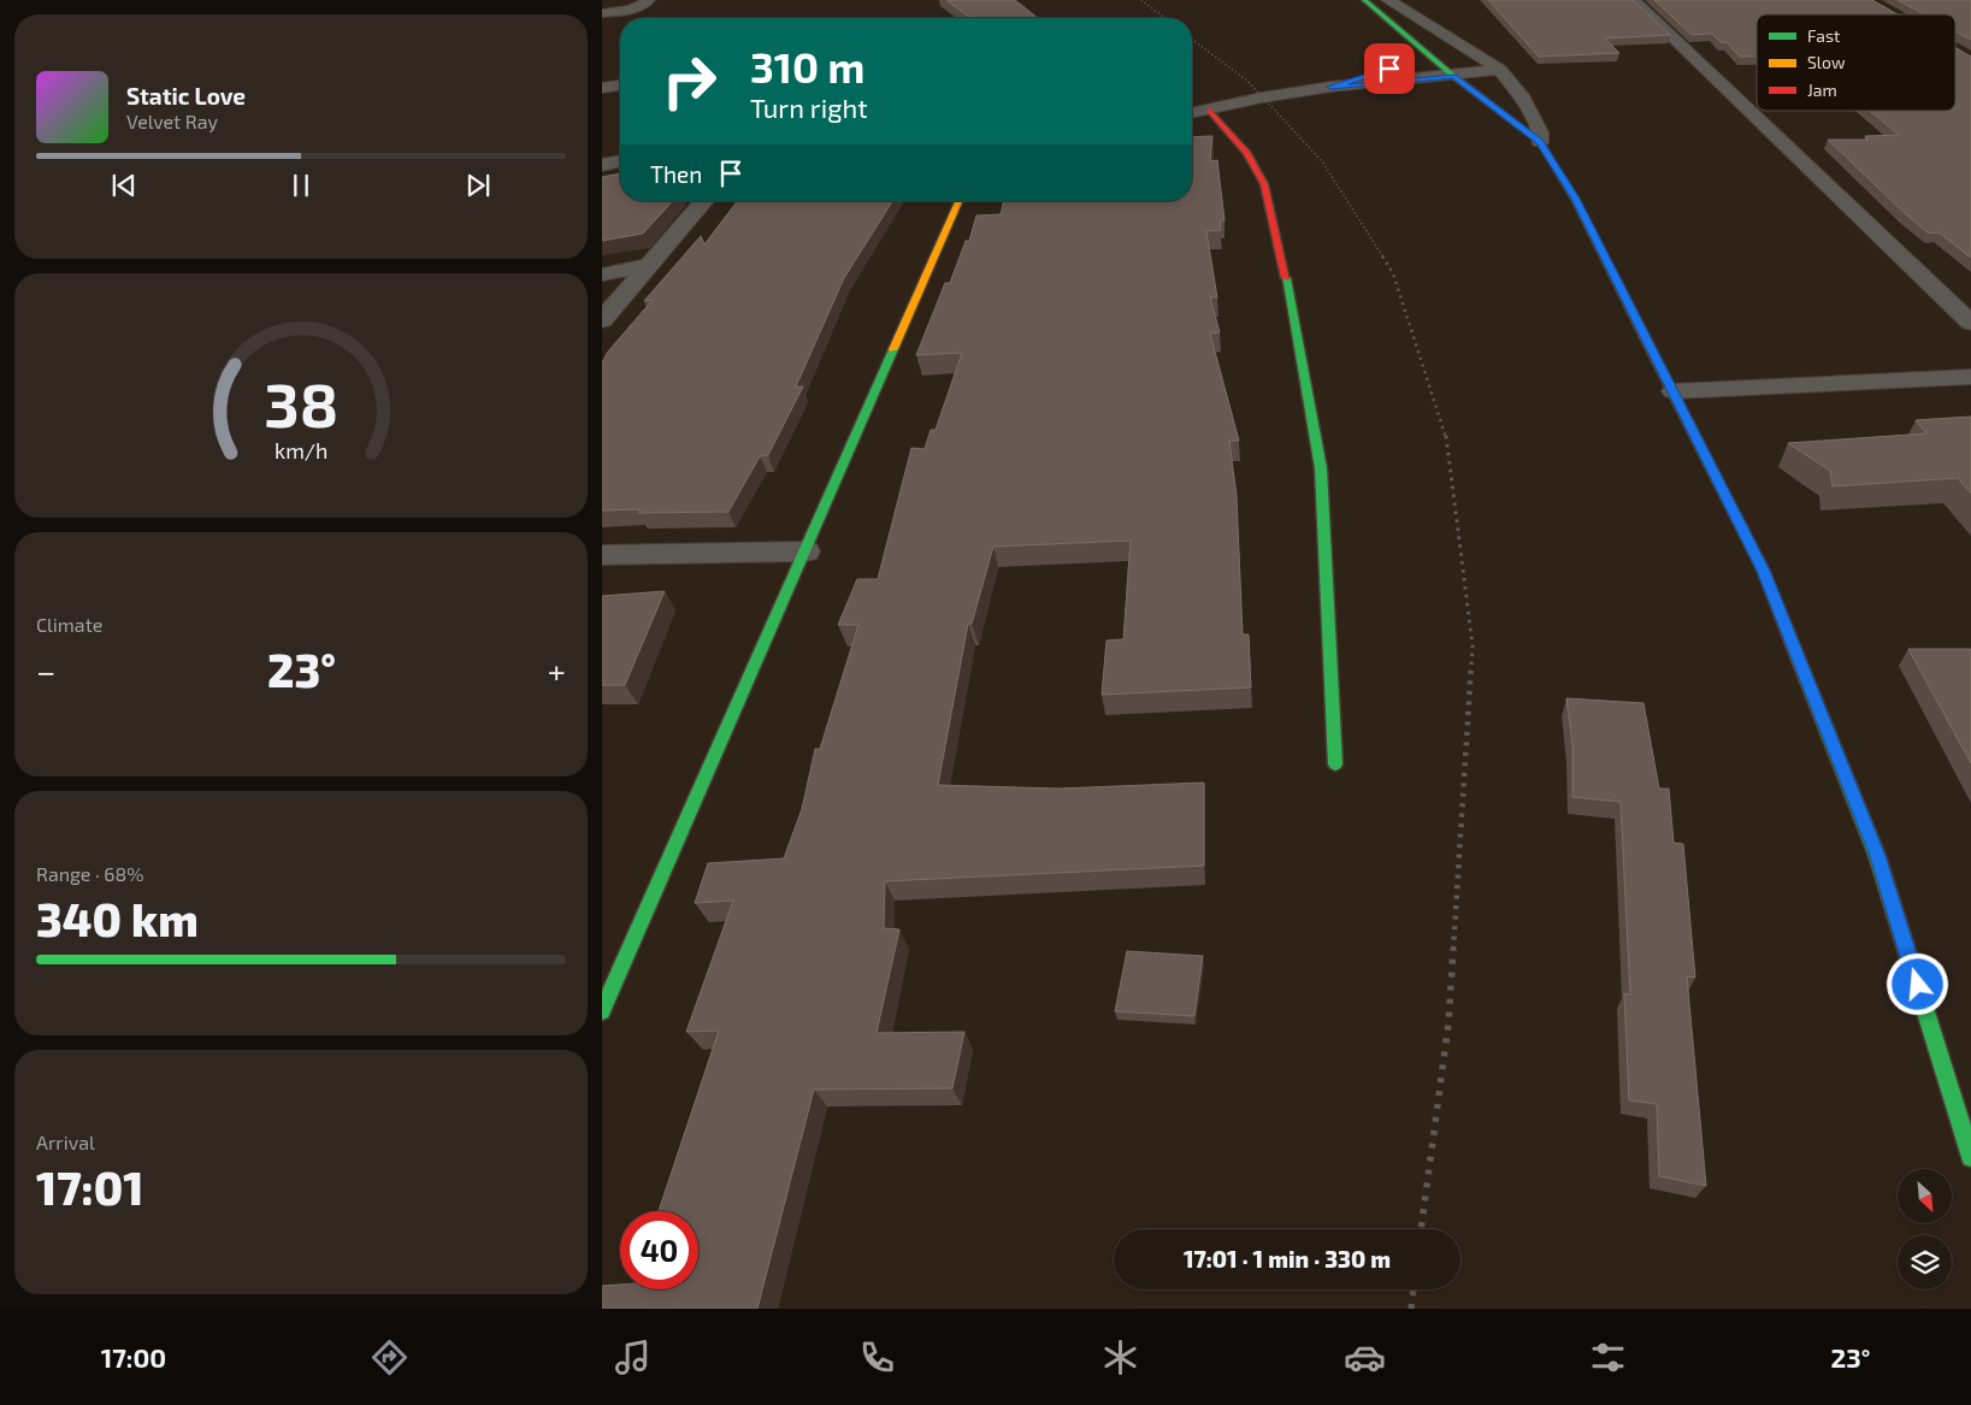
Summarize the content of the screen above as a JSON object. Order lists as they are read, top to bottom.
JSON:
{
  "legend": ["Fast", "Slow", "Jam"],
  "north": "bottom right",
  "page": {
    "turn": ["310 m", "Turn right"],
    "song": ["Static Love", "Velvet Ray"],
    "then": "Then",
    "tile": [
      "Climate",
      ["Range · 68%", "340 km"],
      ["Arrival", "17:01"]
    ],
    "heat": ["−", "23°", "+"],
    "limit": "40",
    "trip": "17:01 · 1 min · 330 m",
    "tabs": ["17:00", "23°"],
    "gauge": ["38", "km/h"]
  }
}
